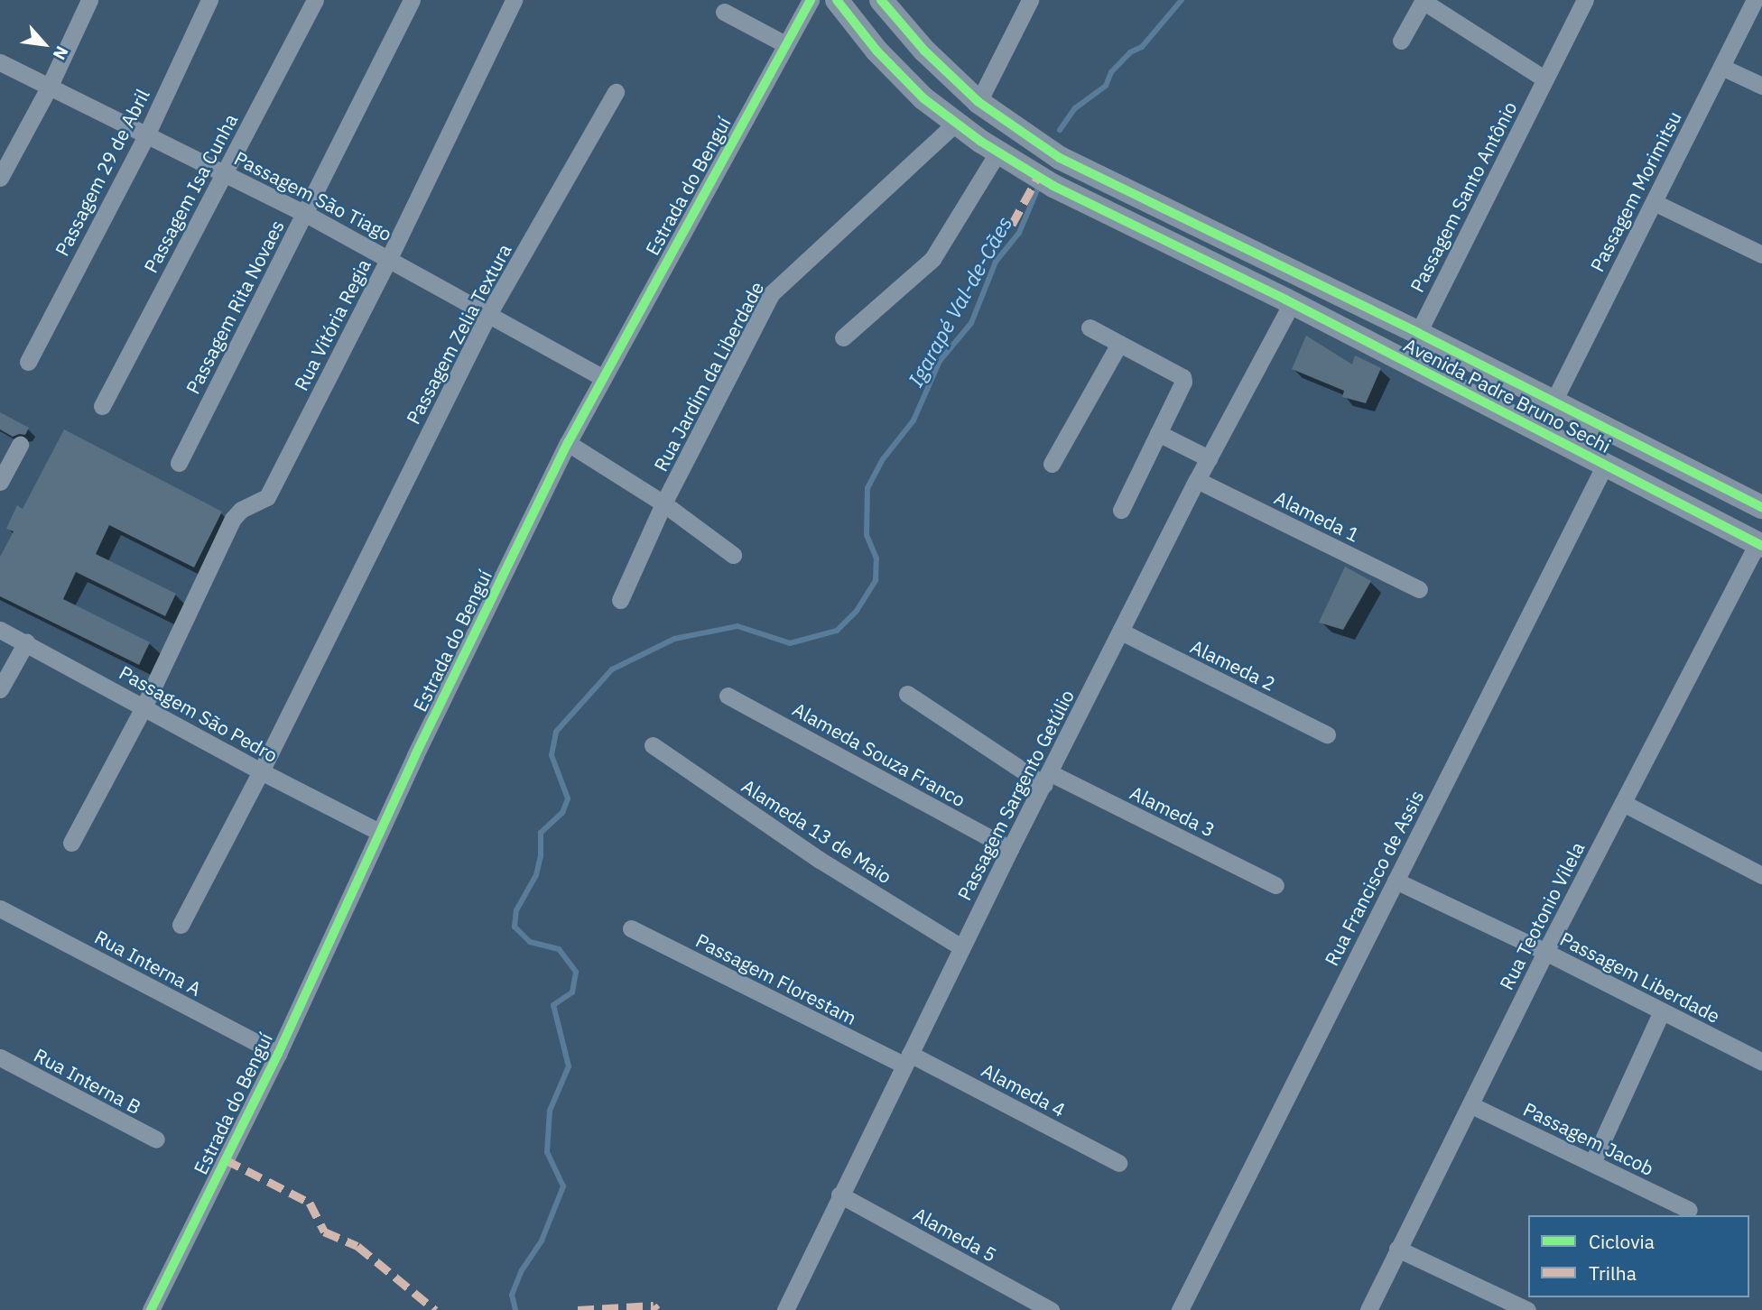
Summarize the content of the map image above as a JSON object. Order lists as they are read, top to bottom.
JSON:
{
  "streets": {
    "main road": ["Avenida Padre Bruno Sechi"],
    "street": [
      "Passagem 29 de Abril",
      "Estrada do Benguí",
      "Passagem Morimitsu",
      "Passagem Isa Cunha",
      "Passagem São Tiago",
      "Passagem Santo Antônio",
      "Passagem Rita Novaes",
      "Rua Vitória Regia",
      "Passagem Zelia Textura",
      "Rua Jardim da Liberdade",
      "Alameda 1",
      "Alameda 2",
      "Passagem São Pedro",
      "Alameda Souza Franco",
      "Passagem Sargento Getúlio",
      "Alameda 3",
      "Alameda 13 de Maio",
      "Rua Francisco de Assis",
      "Rua Teotonio Vilela",
      "Rua Interna A",
      "Passagem Liberdade",
      "Passagem Florestam",
      "Rua Interna B",
      "Alameda 4",
      "Passagem Jacob",
      "Alameda 5"
    ]
  },
  "crossings": [
    ["Passagem 29 de Abril", "Passagem São Tiago"],
    ["Estrada do Benguí", "Passagem São Tiago"],
    ["Estrada do Benguí", "Passagem São Pedro"],
    ["Estrada do Benguí", "Rua Interna A"],
    ["Passagem Morimitsu", "Avenida Padre Bruno Sechi"],
    ["Passagem Isa Cunha", "Passagem São Tiago"],
    ["Passagem São Tiago", "Passagem Rita Novaes"],
    ["Passagem São Tiago", "Rua Vitória Regia"],
    ["Passagem São Tiago", "Passagem Zelia Textura"],
    ["Passagem Santo Antônio", "Avenida Padre Bruno Sechi"],
    ["Rua Vitória Regia", "Passagem São Pedro"],
    ["Passagem Zelia Textura", "Passagem São Pedro"],
    ["Rua Jardim da Liberdade", "Avenida Padre Bruno Sechi"],
    ["Avenida Padre Bruno Sechi", "Passagem Sargento Getúlio"],
    ["Avenida Padre Bruno Sechi", "Rua Francisco de Assis"],
    ["Avenida Padre Bruno Sechi", "Rua Teotonio Vilela"],
    ["Alameda 1", "Passagem Sargento Getúlio"],
    ["Alameda 2", "Passagem Sargento Getúlio"],
    ["Alameda Souza Franco", "Passagem Sargento Getúlio"],
    ["Passagem Sargento Getúlio", "Alameda 3"],
    ["Passagem Sargento Getúlio", "Alameda 13 de Maio"],
    ["Passagem Sargento Getúlio", "Passagem Florestam"],
    ["Passagem Sargento Getúlio", "Alameda 4"],
    ["Passagem Sargento Getúlio", "Alameda 5"],
    ["Rua Francisco de Assis", "Passagem Liberdade"],
    ["Rua Teotonio Vilela", "Passagem Liberdade"],
    ["Rua Teotonio Vilela", "Passagem Jacob"],
    ["Passagem Florestam", "Alameda 4"]
  ],
  "water": ["Igarapé Val-de-Cães"],
  "legend": ["Ciclovia", "Trilha"],
  "north": "bottom right"
}
